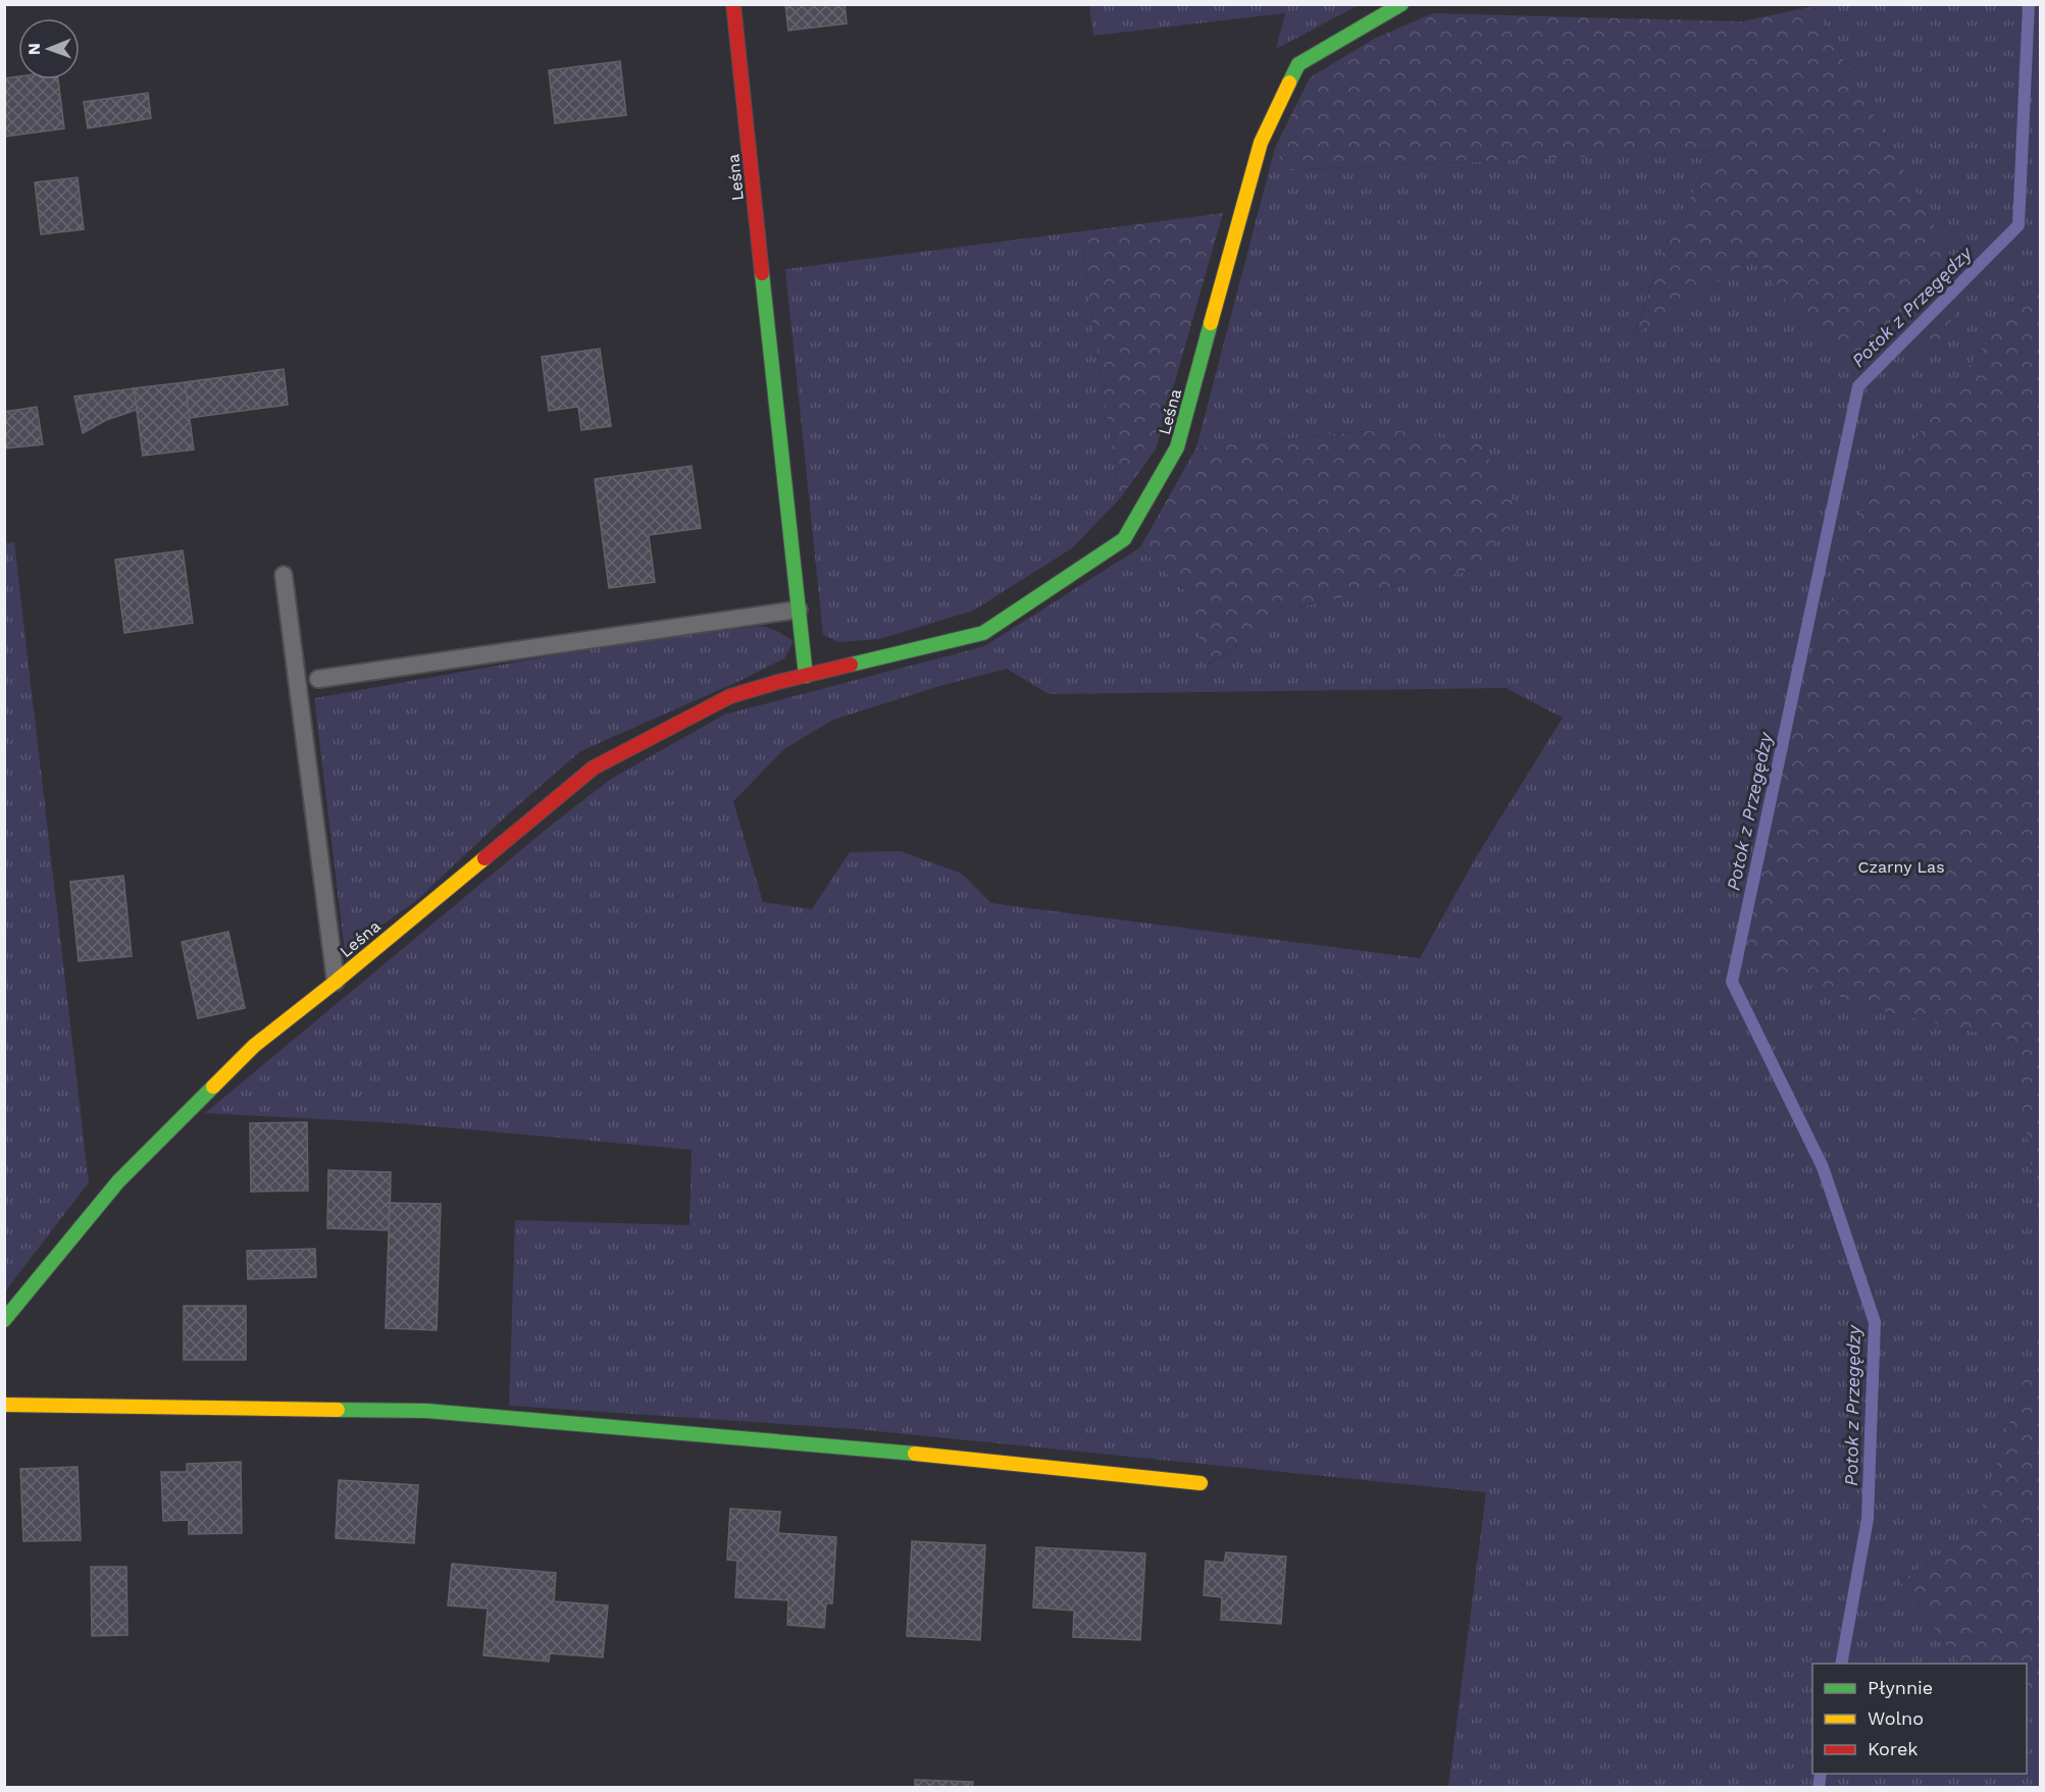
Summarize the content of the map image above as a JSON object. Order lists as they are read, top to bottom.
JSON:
{
  "streets": {
    "street": ["Leśna"]
  },
  "water": ["Potok z Przegędzy"],
  "parks": ["Czarny Las"],
  "legend": ["Płynnie", "Wolno", "Korek"],
  "north": "left"
}
